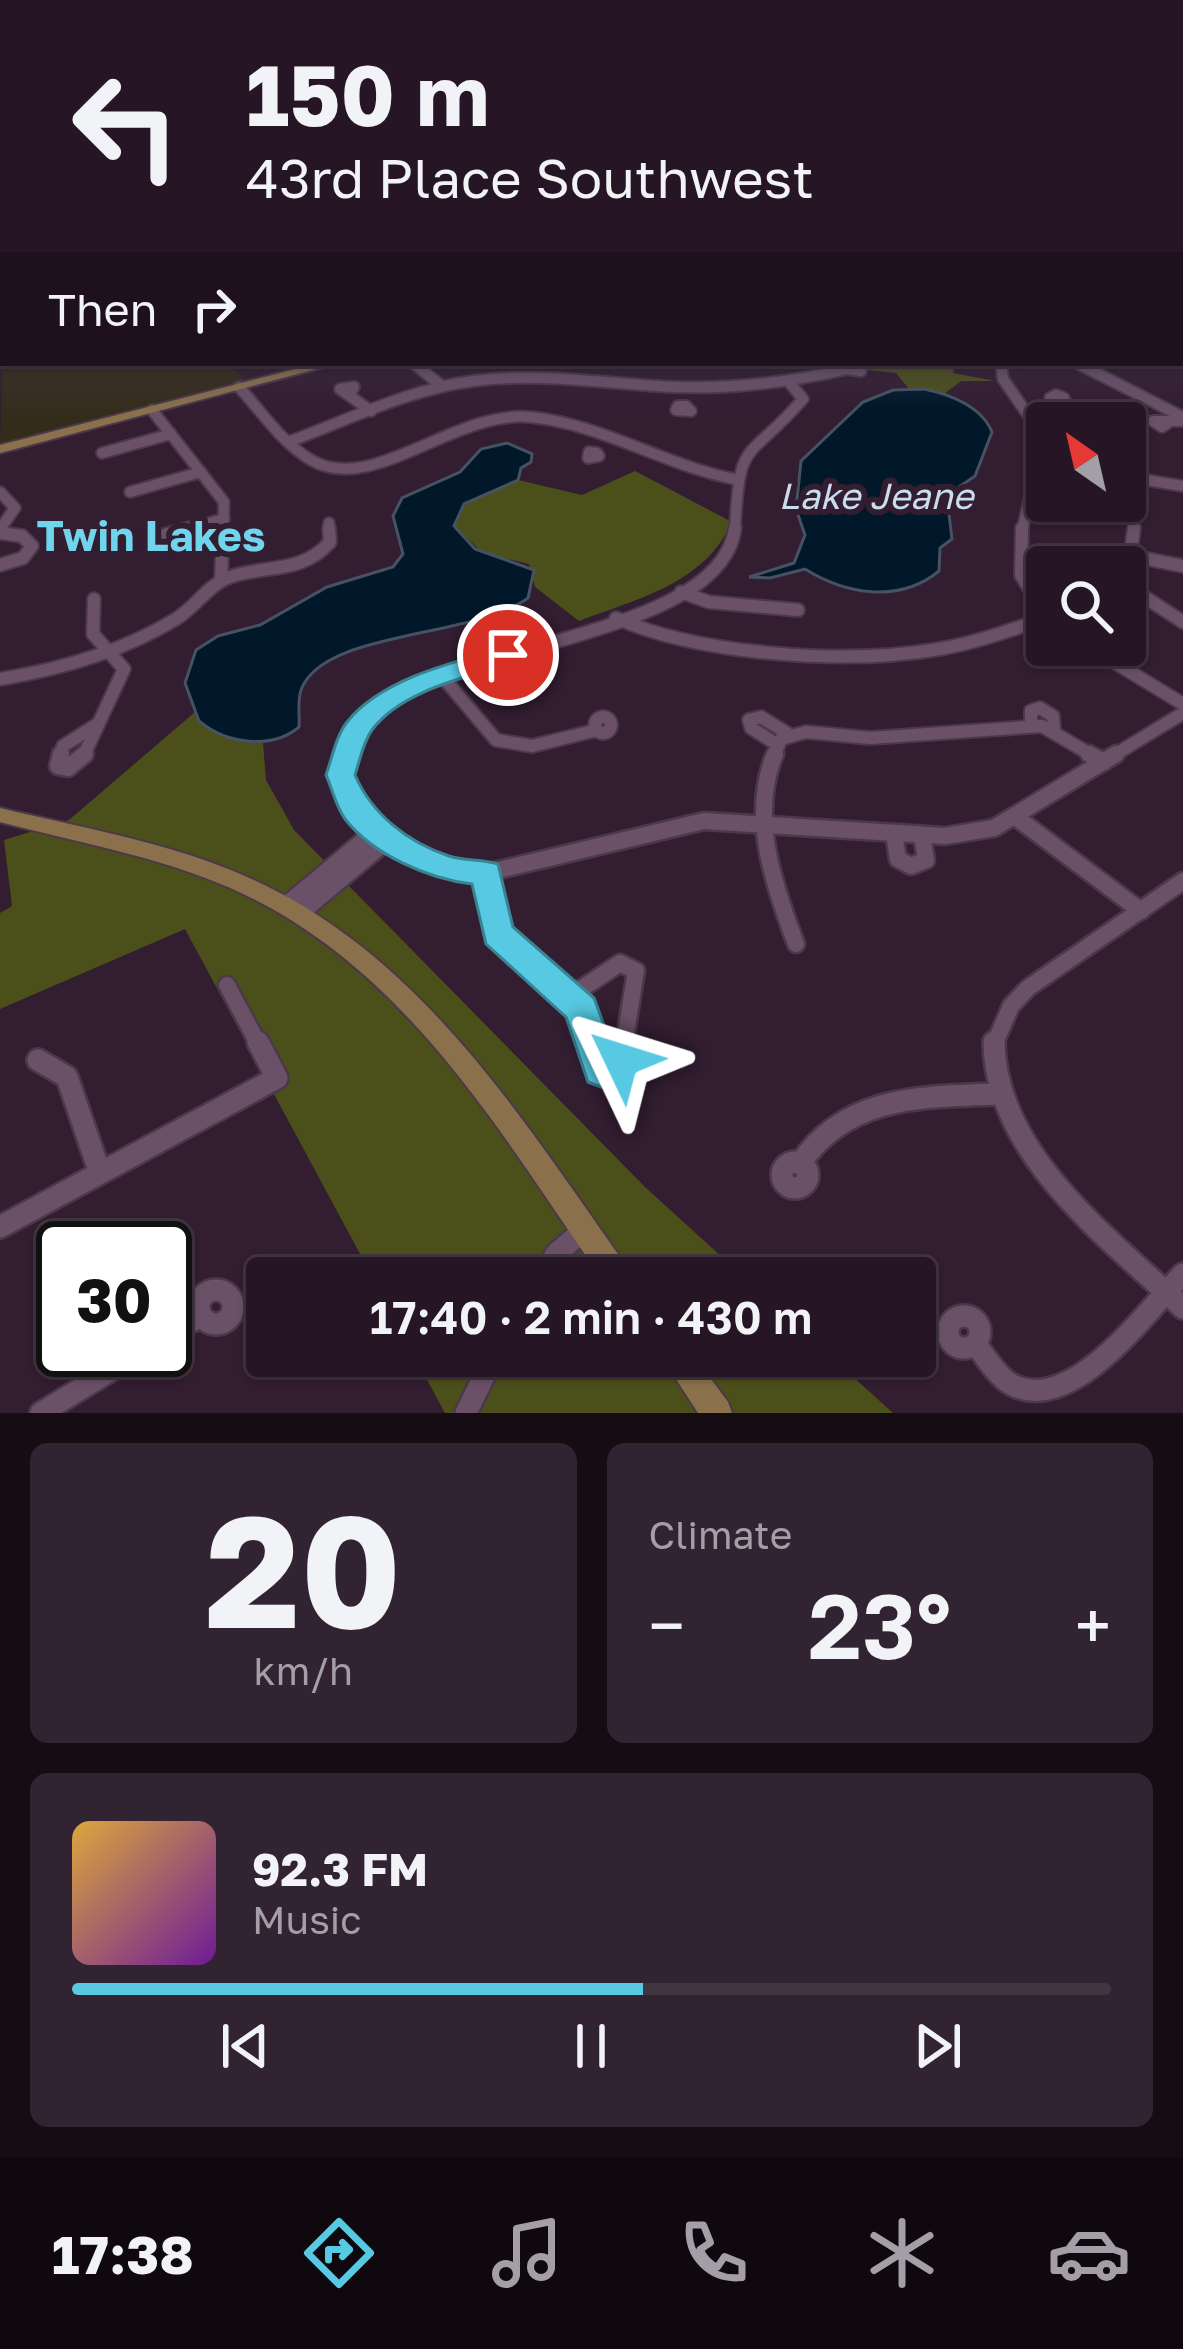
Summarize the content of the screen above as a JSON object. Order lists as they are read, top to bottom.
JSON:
{
  "districts": ["Twin Lakes"],
  "water": ["Lake Jeane"],
  "north": "top left",
  "page": {
    "turn": ["150 m", "43rd Place Southwest"],
    "then": "Then",
    "limit": "30",
    "trip": "17:40 · 2 min · 430 m",
    "tile": [
      ["20", "km/h"],
      "Climate"
    ],
    "heat": ["−", "23°", "+"],
    "song": ["92.3 FM", "Music"],
    "tabs": "17:38"
  }
}
